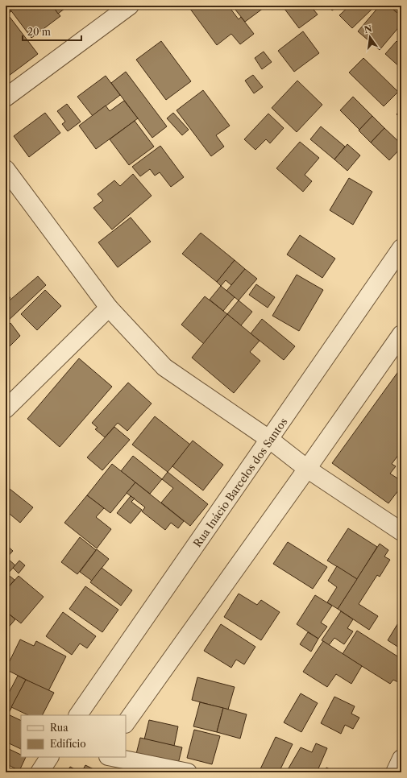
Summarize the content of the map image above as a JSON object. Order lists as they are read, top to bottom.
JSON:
{
  "streets": {
    "street": ["Rua Inácio Barcelos dos Santos"]
  },
  "legend": ["Rua", "Edifício"],
  "scale_bar": "20 m",
  "north": "top"
}
